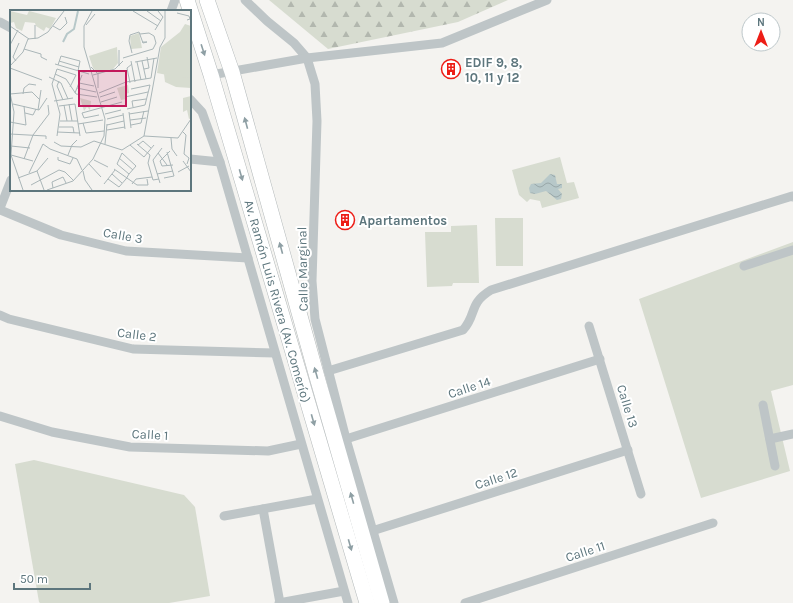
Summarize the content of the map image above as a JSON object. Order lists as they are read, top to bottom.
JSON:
{
  "streets": {
    "highway": ["Av. Ramón Luis Rivera (Av. Comerío)"],
    "street": [
      "Calle 3",
      "Calle Marginal",
      "Calle 2",
      "Calle 14",
      "Calle 13",
      "Calle 1",
      "Calle 12",
      "Calle 11"
    ]
  },
  "crossings": [
    ["Calle Marginal", "Calle 14"],
    ["Calle Marginal", "Calle 12"],
    ["Calle 14", "Calle 13"],
    ["Calle 13", "Calle 12"]
  ],
  "places": {
    "building": ["EDIF 9, 8, 10, 11 y 12", "Apartamentos"]
  },
  "scale_bar": "50 m",
  "north": "top"
}
